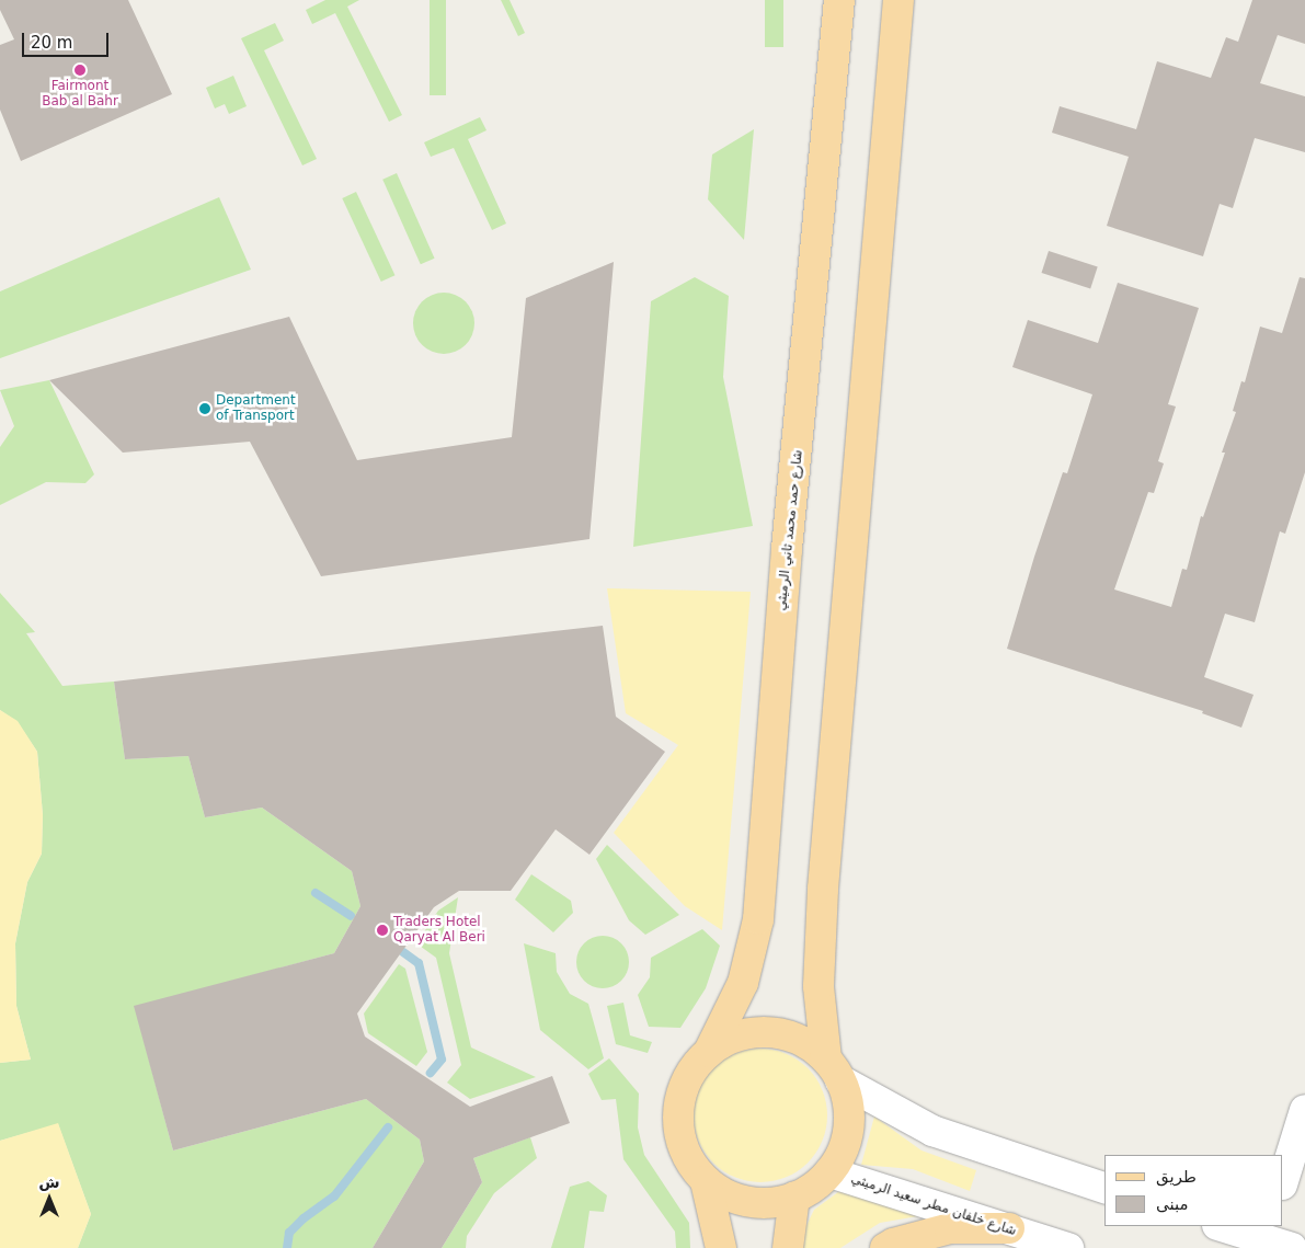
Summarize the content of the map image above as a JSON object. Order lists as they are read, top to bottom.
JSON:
{
  "streets": {
    "main road": ["شارع حمد محمد ثاني الرميثي"],
    "street": ["شارع خلفان مطر سعيد الرميثي"]
  },
  "crossings": [
    ["شارع حمد محمد ثاني الرميثي", "شارع خلفان مطر سعيد الرميثي"]
  ],
  "places": ["Fairmont Bab al Bahr", "Department of Transport", "Traders Hotel Qaryat Al Beri"],
  "legend": ["طريق", "مبنى"],
  "scale_bar": "20 m",
  "north": "top"
}
